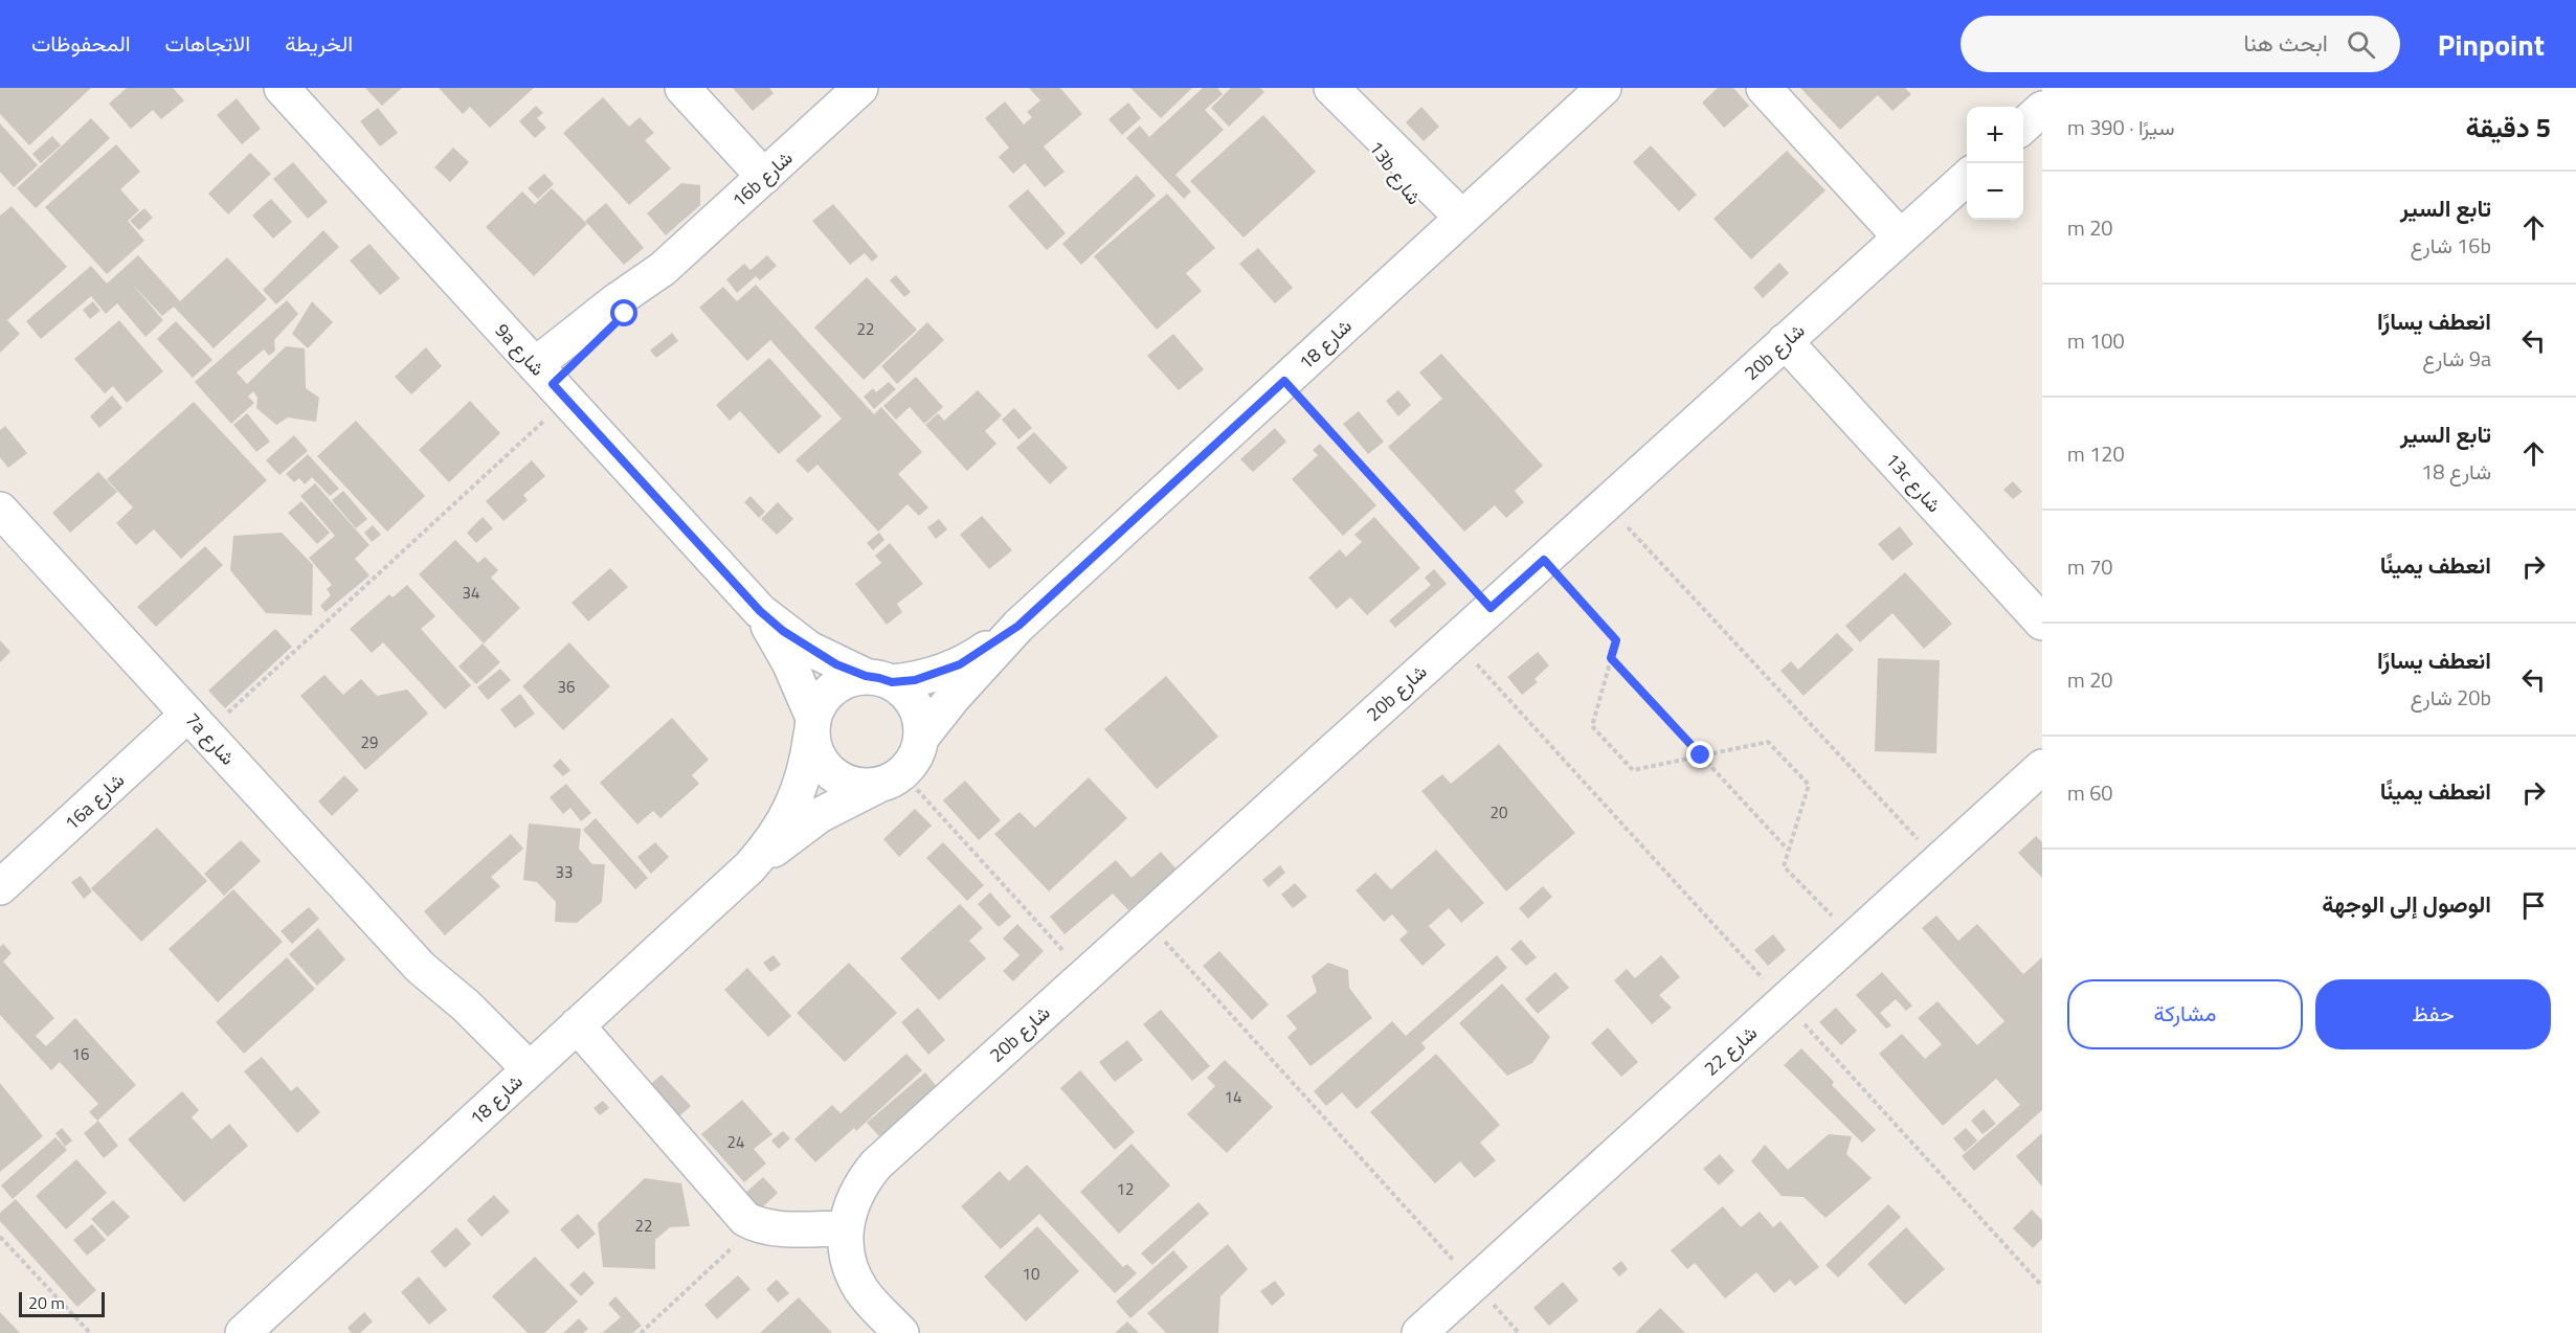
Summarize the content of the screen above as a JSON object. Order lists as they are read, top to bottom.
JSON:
{
  "streets": {
    "street": [
      "13b شارع",
      "16b شارع",
      "شارع 18",
      "9a شارع",
      "20b شارع",
      "13c شارع",
      "7a شارع",
      "16a شارع",
      "شارع 22"
    ]
  },
  "crossings": [
    ["13b شارع", "شارع 18"],
    ["16b شارع", "9a شارع"],
    ["شارع 18", "9a شارع"],
    ["شارع 18", "7a شارع"],
    ["20b شارع", "13c شارع"],
    ["7a شارع", "16a شارع"]
  ],
  "house_numbers": [
    "22",
    "34",
    "36",
    "29",
    "20",
    "33",
    "16",
    "14",
    "24",
    "12",
    "22",
    "10"
  ],
  "scale_bar": "20 m",
  "page": {
    "header": "Pinpoint",
    "search": "ابحث هنا",
    "nav": ["الخريطة", "الاتجاهات", "المحفوظات"],
    "heading": ["5 دقيقة", "سيرًا · 390 m"],
    "map_buttons": ["+", "−"],
    "list": [
      ["تابع السير", "16b شارع", "20 m"],
      ["انعطف يسارًا", "9a شارع", "100 m"],
      ["تابع السير", "شارع 18", "120 m"],
      ["انعطف يمينًا", "70 m"],
      ["انعطف يسارًا", "20b شارع", "20 m"],
      ["انعطف يمينًا", "60 m"],
      "الوصول إلى الوجهة"
    ],
    "buttons": ["حفظ", "مشاركة"],
    "scale": "20 m"
  }
}
